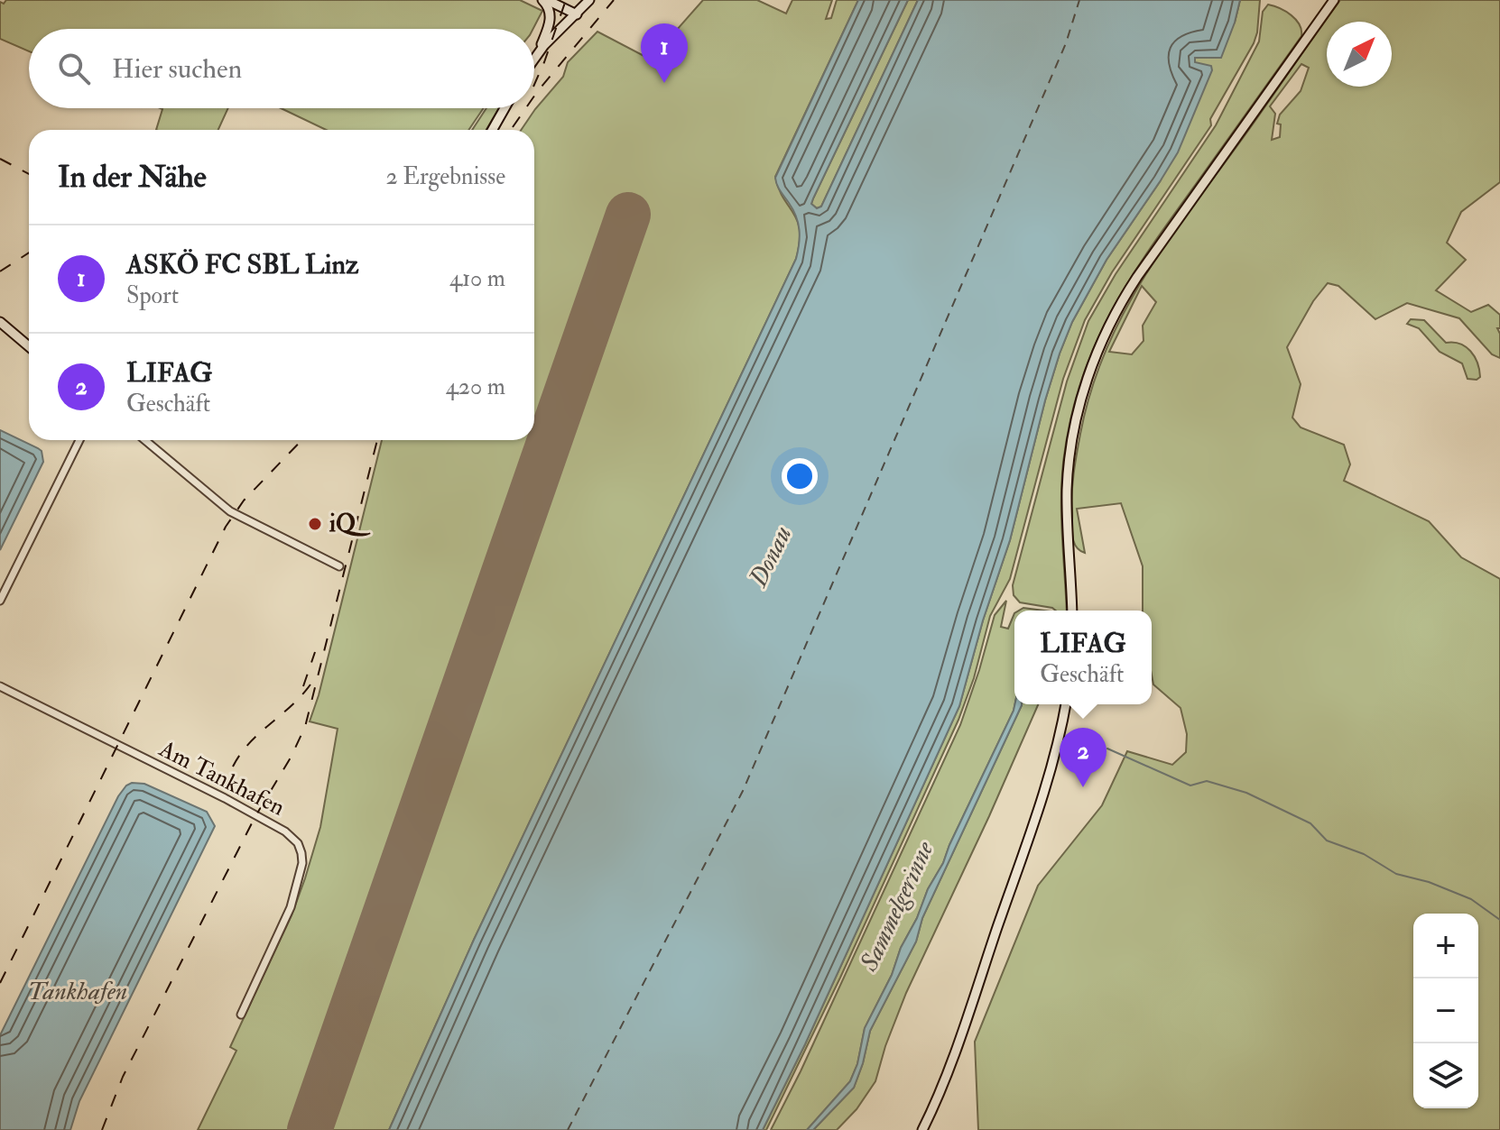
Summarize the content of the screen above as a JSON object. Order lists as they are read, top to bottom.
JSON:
{
  "streets": {
    "street": ["Am Tankhafen"]
  },
  "water": ["Donau", "Sammelgerinne", "Tankhafen"],
  "places": ["iQ"],
  "north": "top right",
  "page": {
    "pins": ["1", "2"],
    "search": "Hier suchen",
    "heading": ["In der Nähe", "2 Ergebnisse"],
    "list": [
      {
        "mark": "1",
        "name": "ASKÖ FC SBL Linz",
        "note": "Sport",
        "value": "410 m"
      },
      {
        "mark": "2",
        "name": "LIFAG",
        "note": "Geschäft",
        "value": "420 m"
      }
    ],
    "popup": ["LIFAG", "Geschäft"],
    "map_buttons": ["+", "−"]
  }
}
